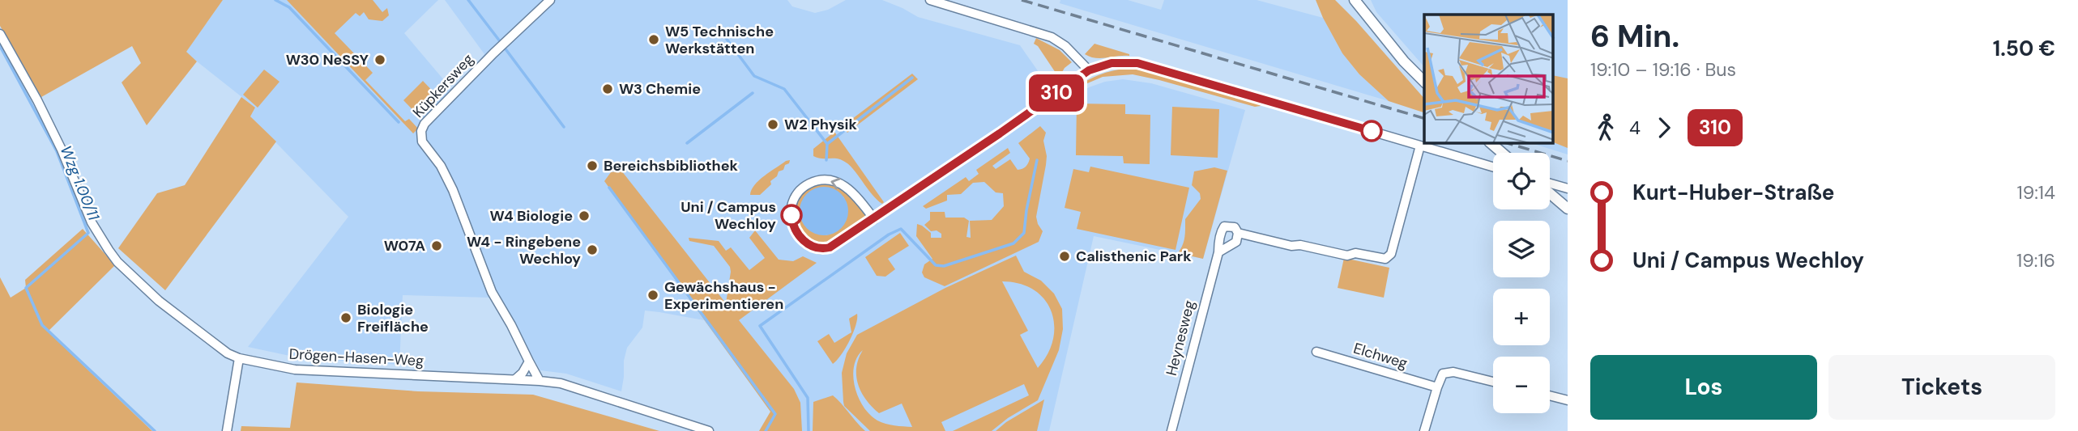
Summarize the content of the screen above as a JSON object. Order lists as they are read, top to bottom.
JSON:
{
  "streets": {
    "street": [
      "Küpkersweg",
      "Heynesweg",
      "Elchweg",
      "Drögen-Hasen-Weg"
    ]
  },
  "crossings": [
    ["Küpkersweg", "Drögen-Hasen-Weg"]
  ],
  "water": ["Wzg 1.00/11"],
  "places": [
    "W5 Technische Werkstätten",
    "W30 NeSSY",
    "W3 Chemie",
    "W2 Physik",
    "Bereichsbibliothek",
    "Uni / Campus Wechloy",
    "W4 Biologie",
    "W07A",
    "W4 - Ringebene Wechloy",
    "Calisthenic Park",
    "Gewächshaus - Experimentieren",
    "Biologie Freifläche"
  ],
  "lines": ["bus line 310"],
  "page": {
    "on_map": "310",
    "heading": ["6 Min.", "19:10 – 19:16 · Bus", "1.50 €"],
    "legs": ["4", "310"],
    "map_buttons": ["+", "−"],
    "list": [
      {
        "name": "Kurt-Huber-Straße",
        "value": "19:14"
      },
      {
        "name": "Uni / Campus Wechloy",
        "value": "19:16"
      }
    ],
    "buttons": ["Los", "Tickets"]
  }
}
